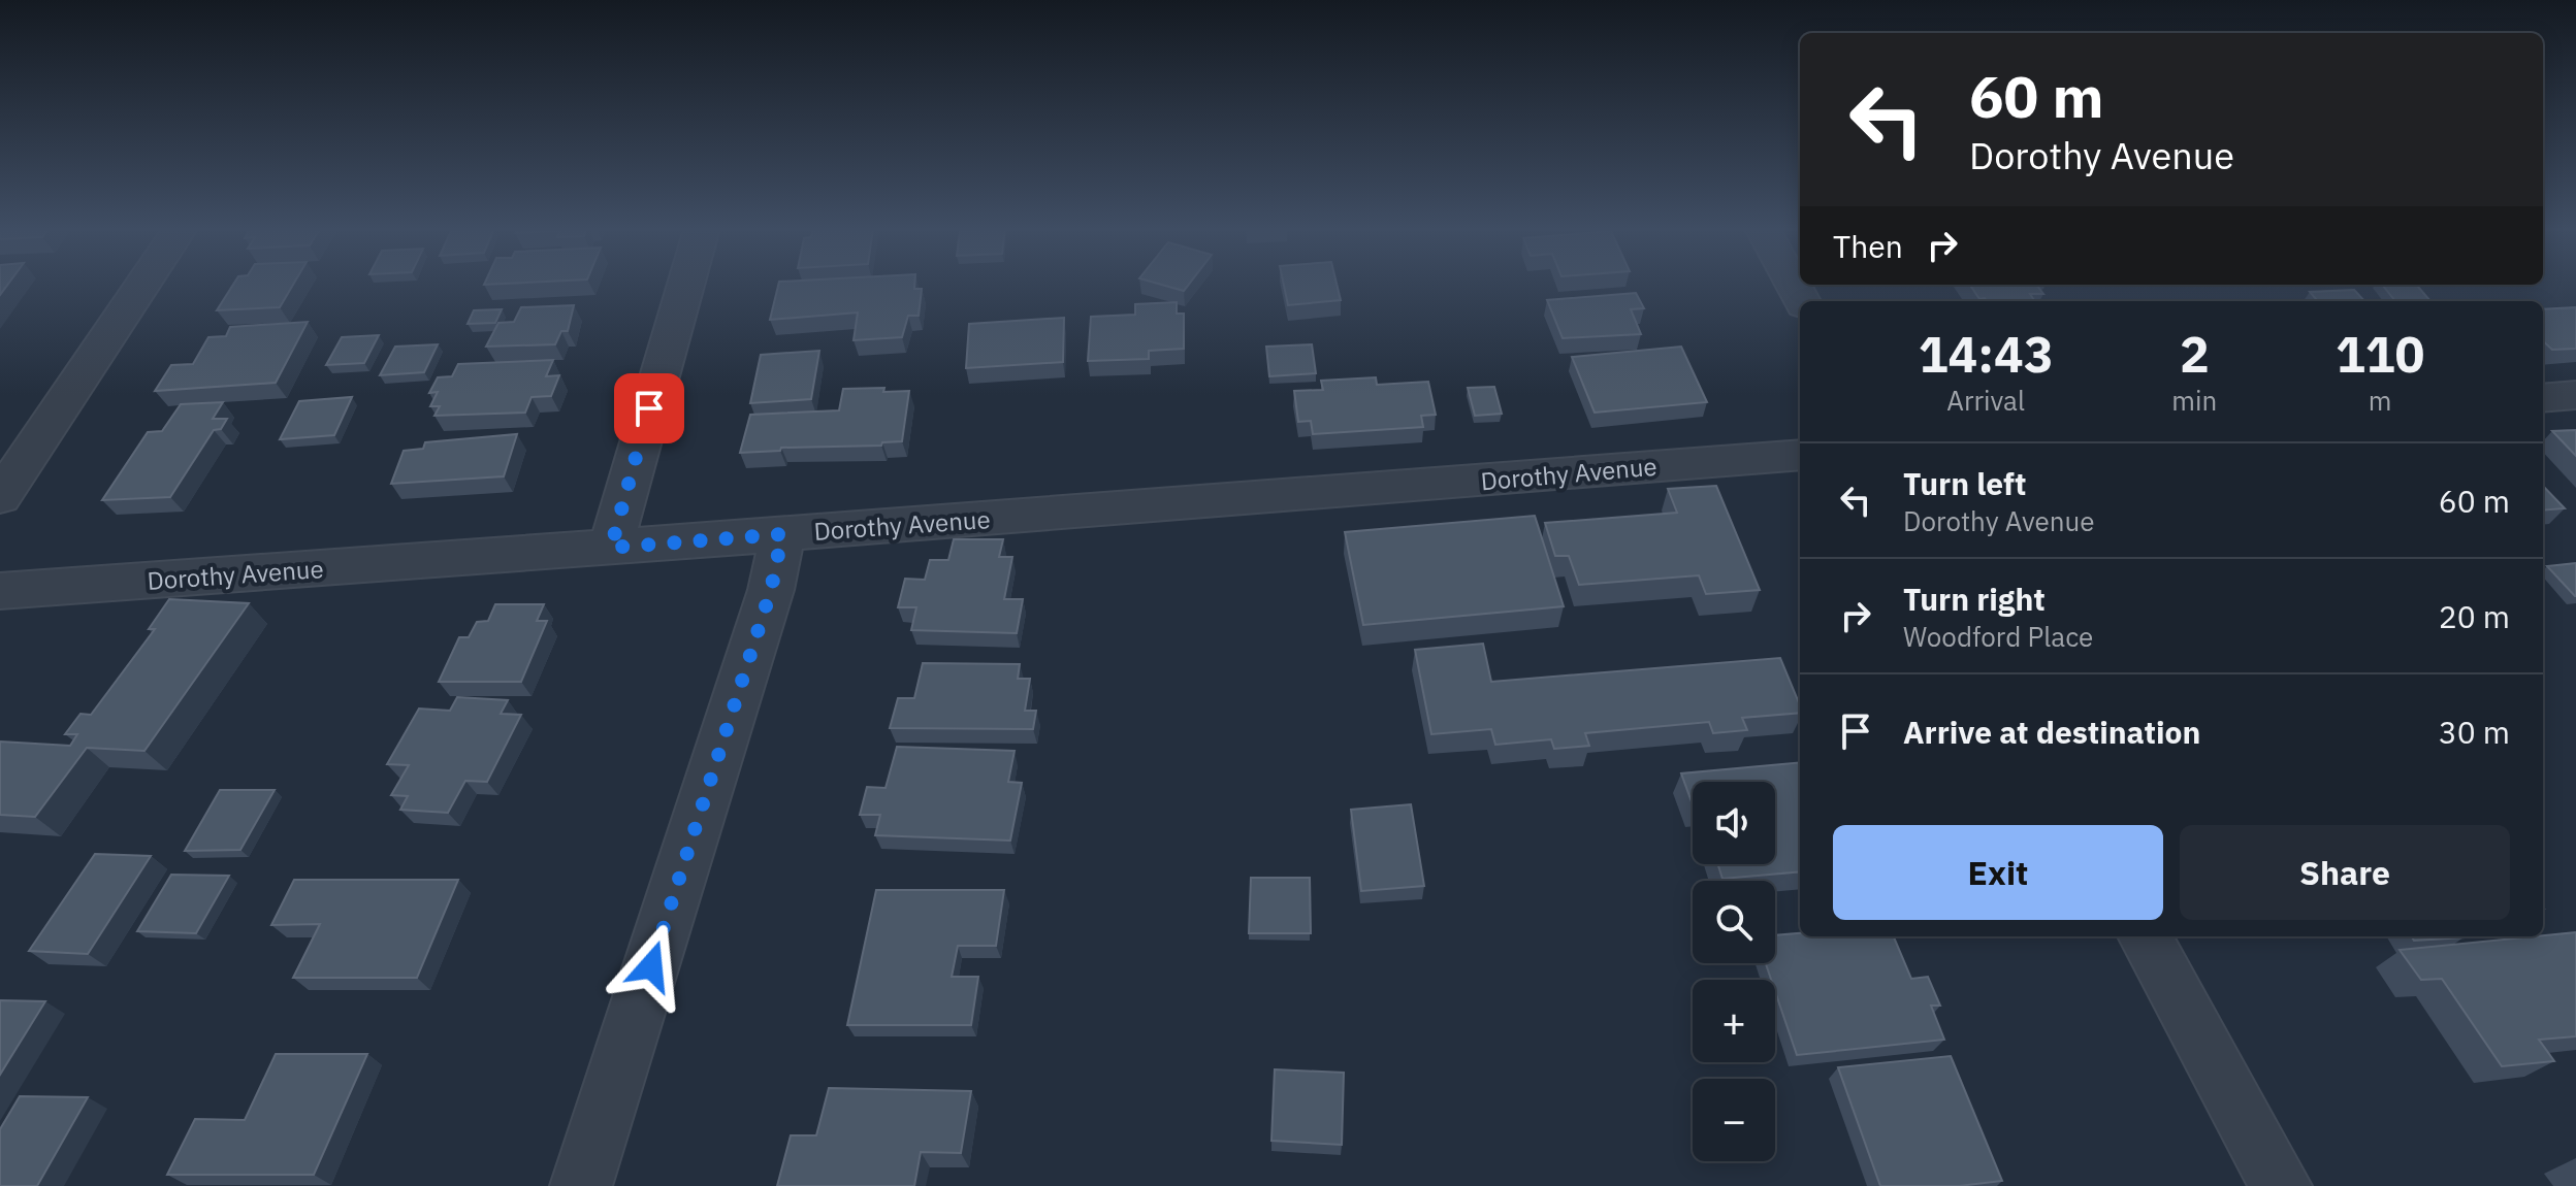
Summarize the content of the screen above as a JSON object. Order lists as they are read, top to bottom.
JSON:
{
  "streets": {
    "street": ["Dorothy Avenue"]
  },
  "page": {
    "turn": ["60 m", "Dorothy Avenue"],
    "then": "Then",
    "eta": [
      "14:43",
      "Arrival",
      "2",
      "min",
      "110",
      "m"
    ],
    "list": [
      {
        "name": "Turn left",
        "note": "Dorothy Avenue",
        "value": "60 m"
      },
      {
        "name": "Turn right",
        "note": "Woodford Place",
        "value": "20 m"
      },
      {
        "name": "Arrive at destination",
        "value": "30 m"
      }
    ],
    "map_buttons": ["+", "−"],
    "buttons": ["Exit", "Share"]
  }
}
